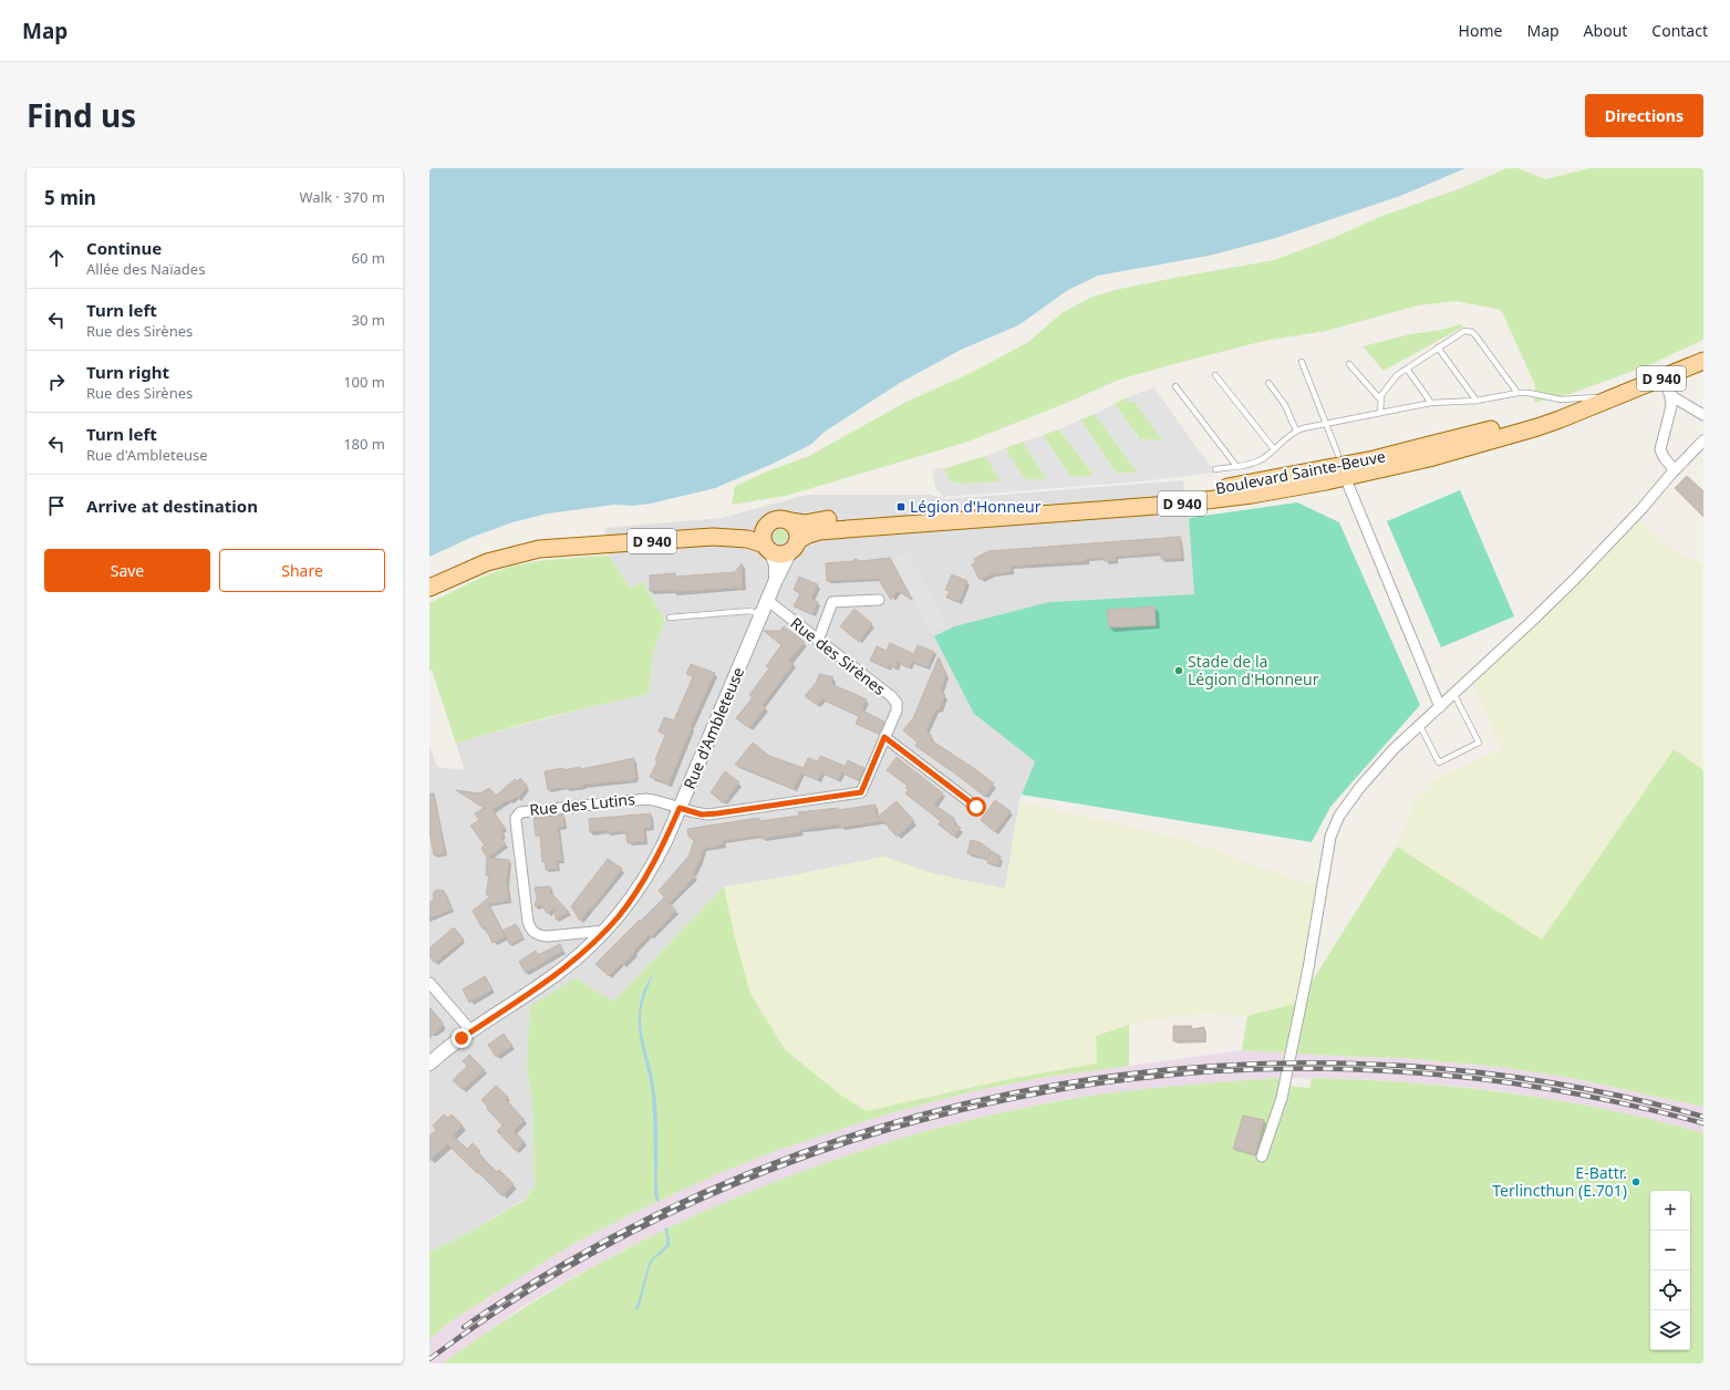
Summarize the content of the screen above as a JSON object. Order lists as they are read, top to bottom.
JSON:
{
  "streets": {
    "main road": ["D 940", "Boulevard Sainte-Beuve"],
    "street": ["Rue des Sirènes", "Rue d'Ambleteuse", "Rue des Lutins"]
  },
  "crossings": [
    ["D 940", "Boulevard Sainte-Beuve"],
    ["D 940", "Rue d'Ambleteuse"],
    ["Boulevard Sainte-Beuve", "Rue d'Ambleteuse"],
    ["Rue des Sirènes", "Rue d'Ambleteuse"],
    ["Rue des Sirènes", "Rue des Lutins"],
    ["Rue d'Ambleteuse", "Rue des Lutins"]
  ],
  "places": {
    "transit": ["Légion d'Honneur"],
    "other": ["Stade de la Légion d'Honneur", "E-Battr. Terlincthun (E.701)"]
  },
  "page": {
    "header": "Map",
    "nav": [
      "Home",
      "Map",
      "About",
      "Contact"
    ],
    "title": "Find us",
    "buttons": [
      "Directions",
      ["Save", "Share"]
    ],
    "heading": ["5 min", "Walk · 370 m"],
    "list": [
      ["Continue", "Allée des Naïades", "60 m"],
      ["Turn left", "Rue des Sirènes", "30 m"],
      ["Turn right", "Rue des Sirènes", "100 m"],
      ["Turn left", "Rue d'Ambleteuse", "180 m"],
      "Arrive at destination"
    ],
    "map_buttons": ["+", "−"]
  }
}
